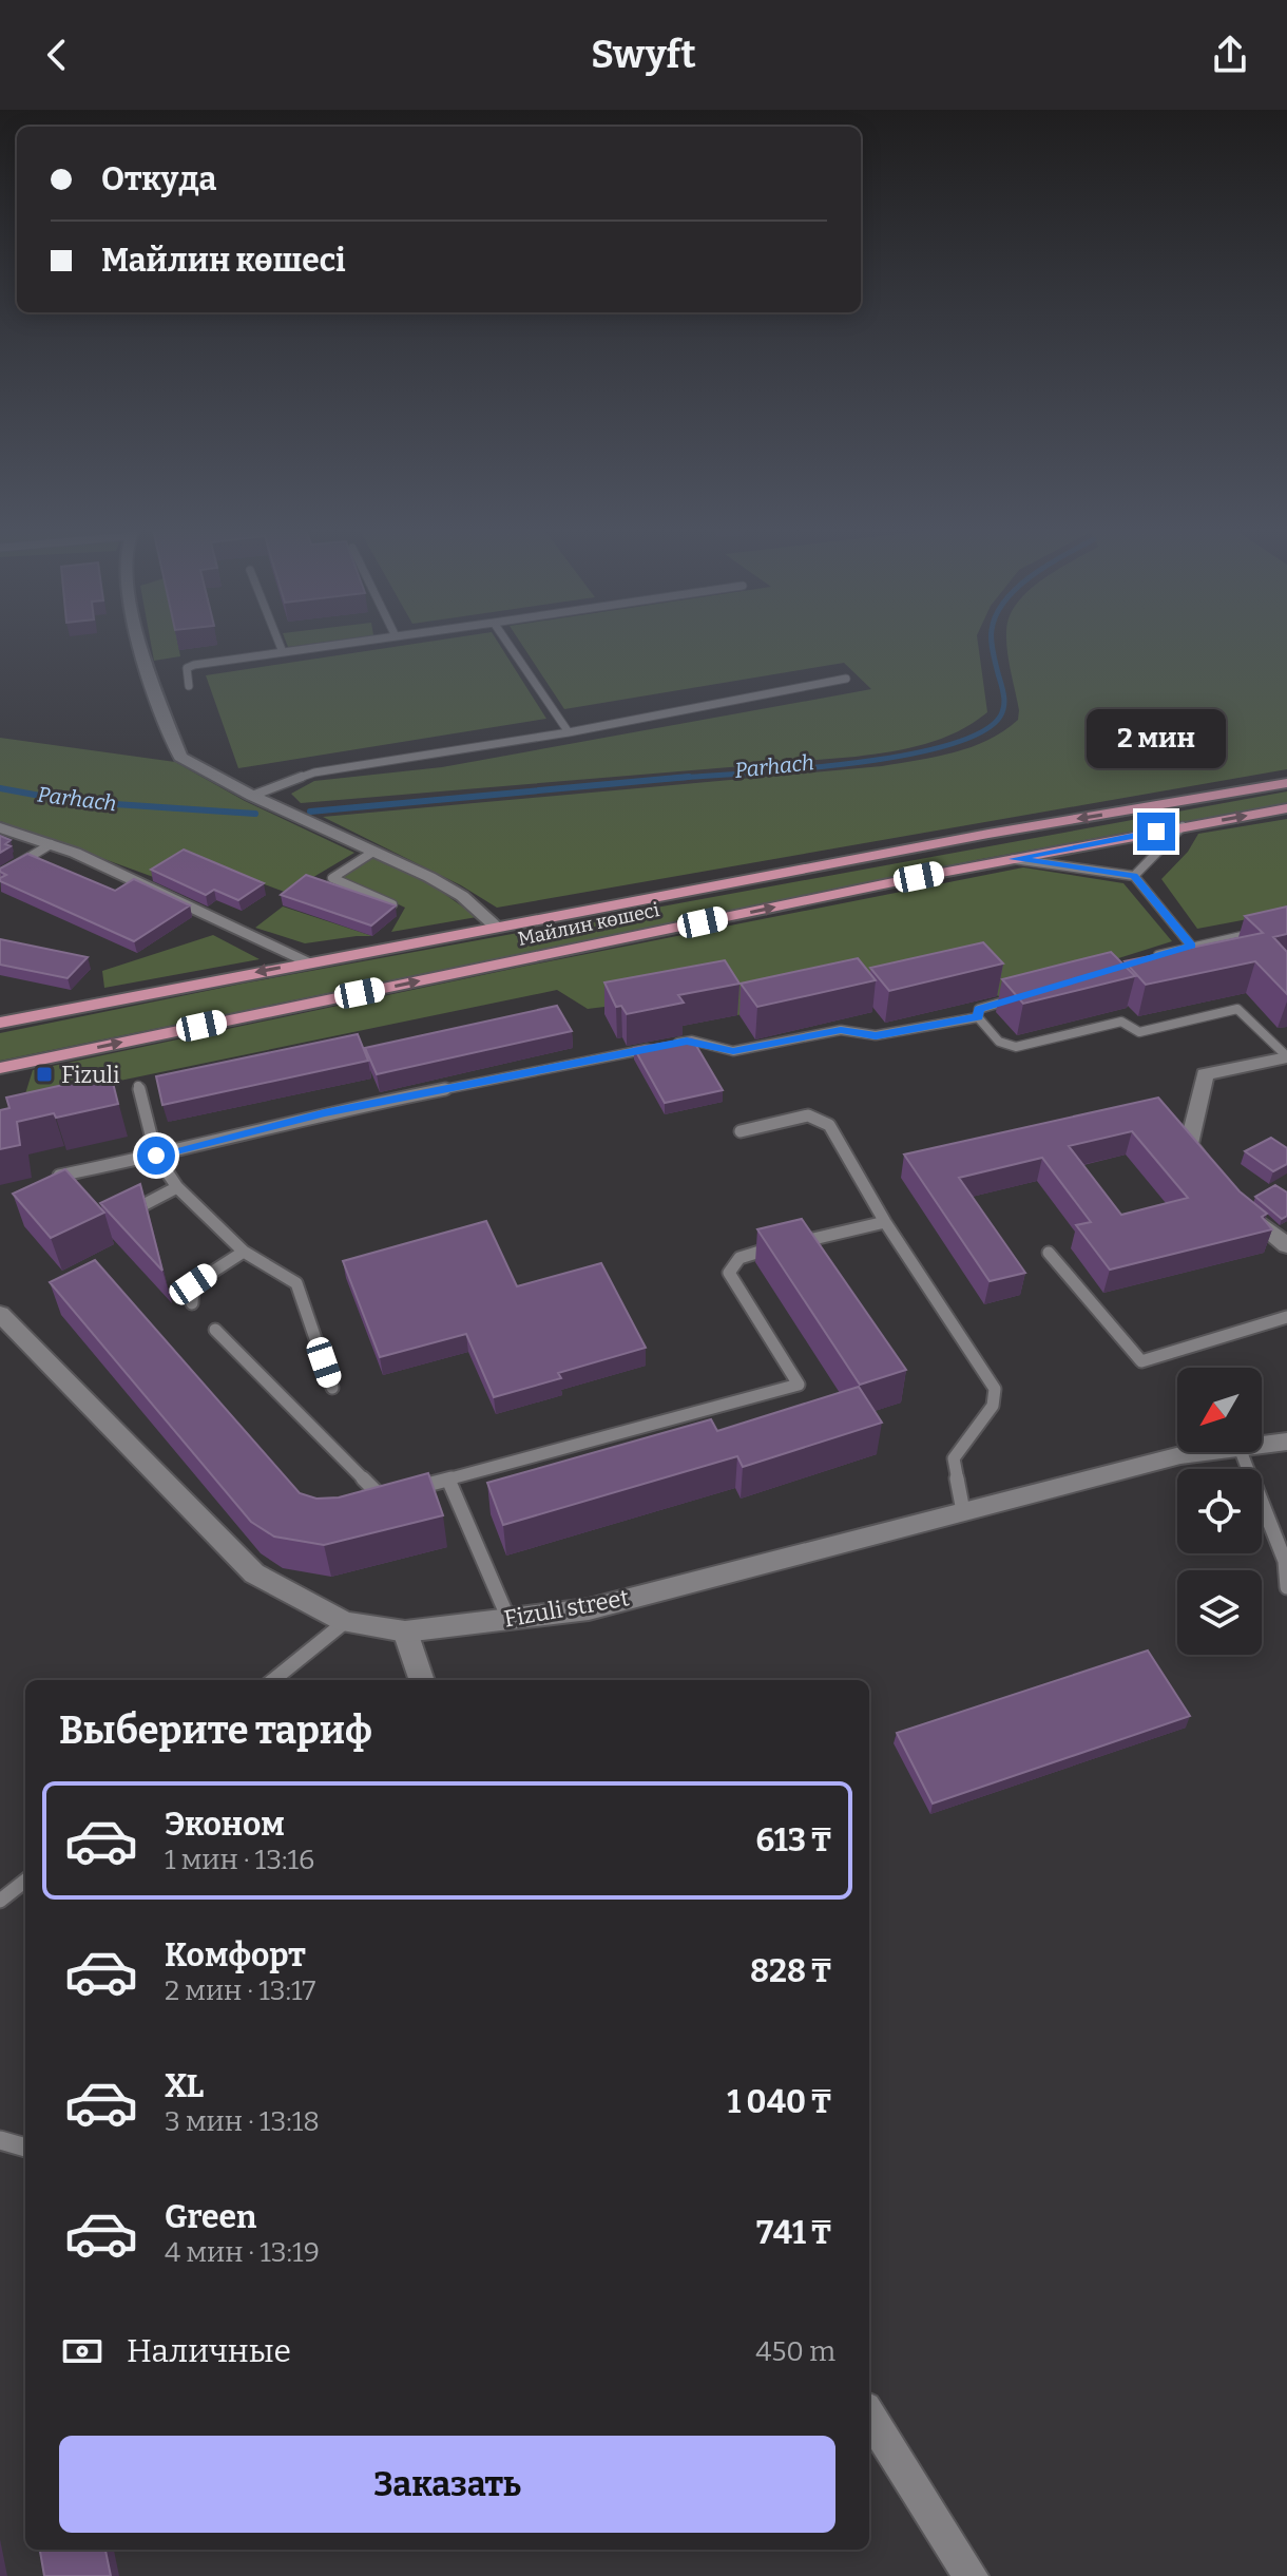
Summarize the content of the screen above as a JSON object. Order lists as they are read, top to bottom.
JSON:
{
  "streets": {
    "main road": ["Майлин көшесі"],
    "street": ["Fizuli street"]
  },
  "water": ["Parhach"],
  "places": {
    "transit": ["Fizuli"]
  },
  "north": "bottom left",
  "page": {
    "header": "Swyft",
    "banner": ["Откуда", "Майлин көшесі"],
    "bubble": "2 мин",
    "heading": "Выберите тариф",
    "list": [
      {
        "name": "Эконом",
        "note": "1 мин · 13:16",
        "value": "613 ₸"
      },
      {
        "name": "Комфорт",
        "note": "2 мин · 13:17",
        "value": "828 ₸"
      },
      {
        "name": "XL",
        "note": "3 мин · 13:18",
        "value": "1 040 ₸"
      },
      {
        "name": "Green",
        "note": "4 мин · 13:19",
        "value": "741 ₸"
      }
    ],
    "pay": ["Наличные", "450 m"],
    "buttons": "Заказать"
  }
}
